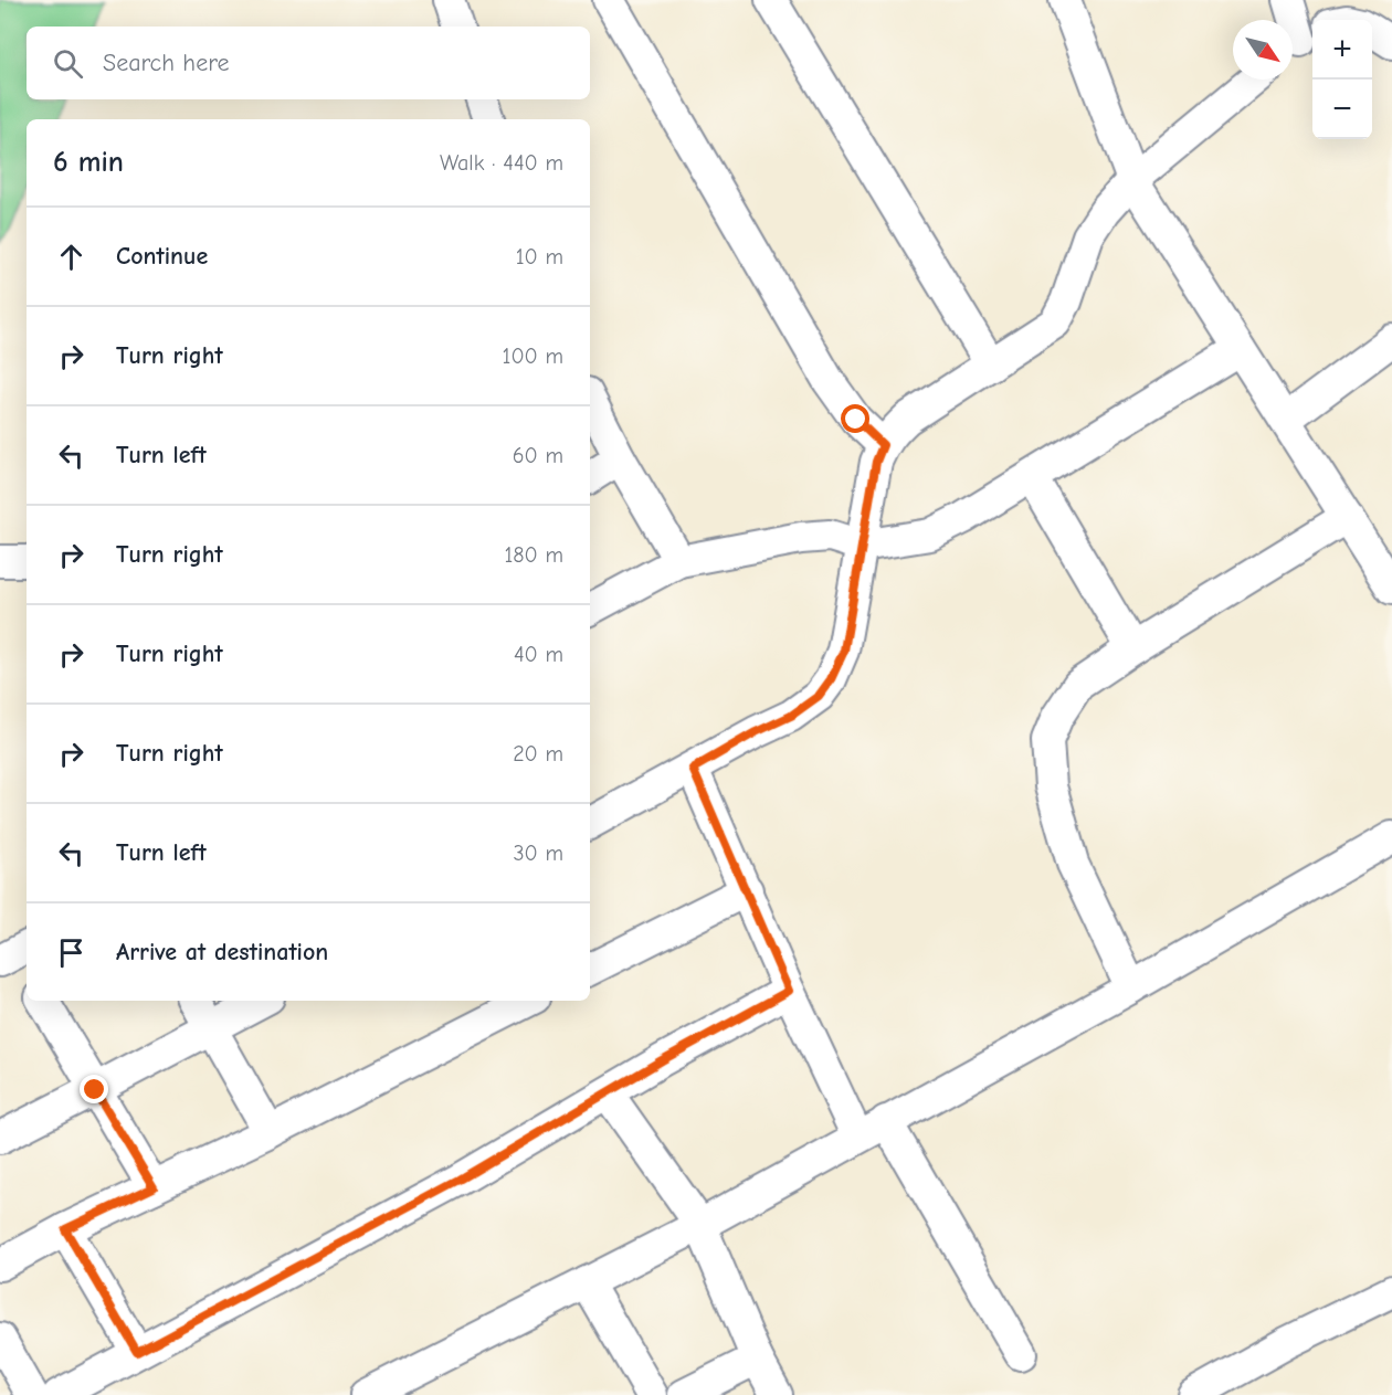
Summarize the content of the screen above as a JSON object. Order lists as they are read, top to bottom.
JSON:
{
  "north": "bottom right",
  "page": {
    "map_buttons": ["+", "−"],
    "search": "Search here",
    "heading": ["6 min", "Walk · 440 m"],
    "list": [
      ["Continue", "10 m"],
      ["Turn right", "100 m"],
      ["Turn left", "60 m"],
      ["Turn right", "180 m"],
      ["Turn right", "40 m"],
      ["Turn right", "20 m"],
      ["Turn left", "30 m"],
      "Arrive at destination"
    ]
  }
}
